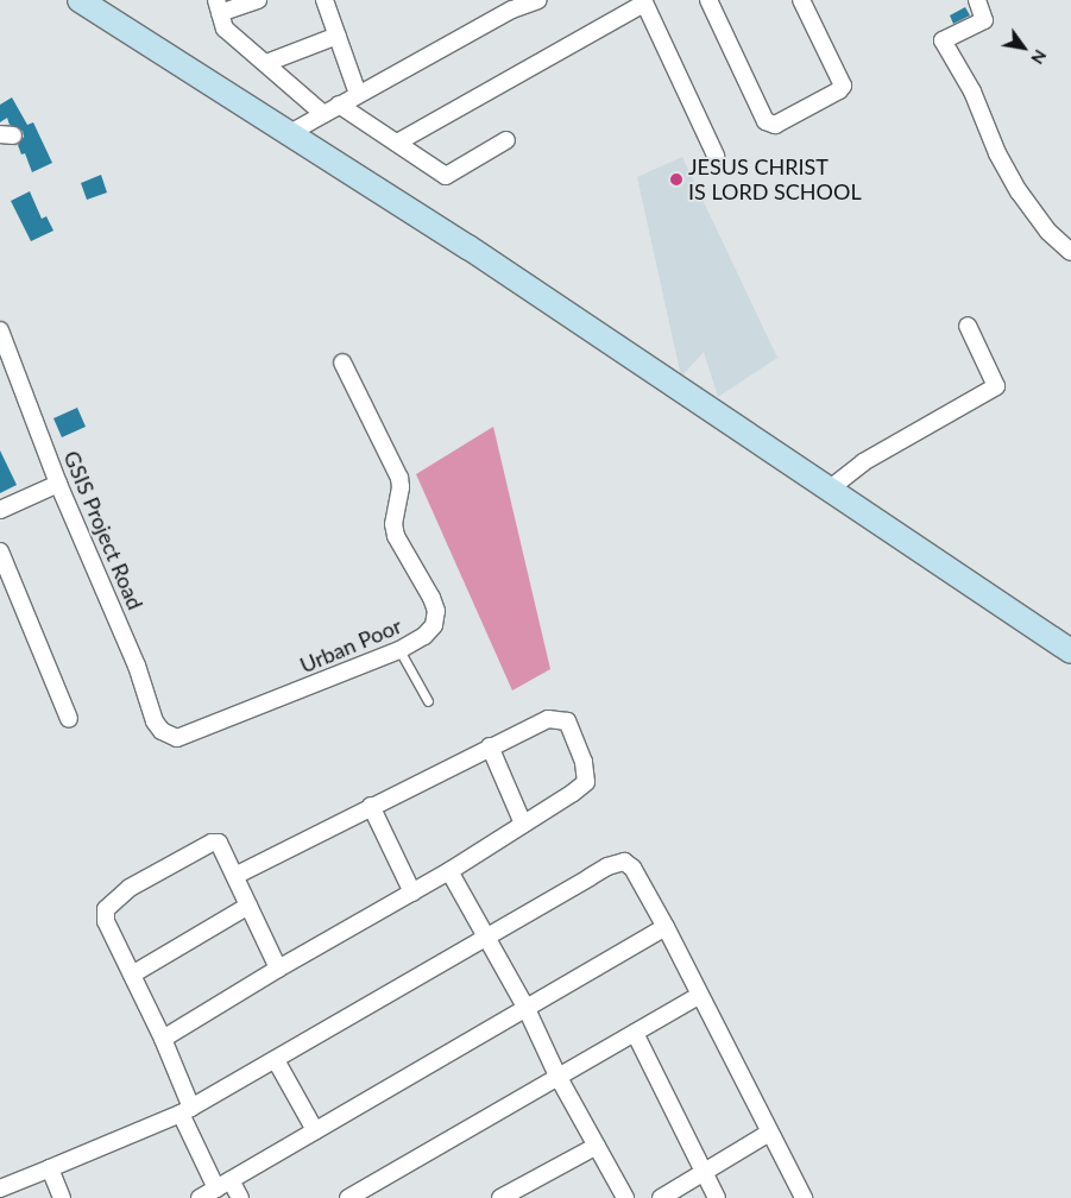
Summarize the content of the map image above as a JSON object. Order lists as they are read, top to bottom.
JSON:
{
  "streets": {
    "street": ["GSIS Project Road", "Urban Poor"]
  },
  "crossings": [
    ["GSIS Project Road", "Urban Poor"]
  ],
  "places": ["JESUS CHRIST IS LORD SCHOOL"],
  "north": "bottom right"
}
